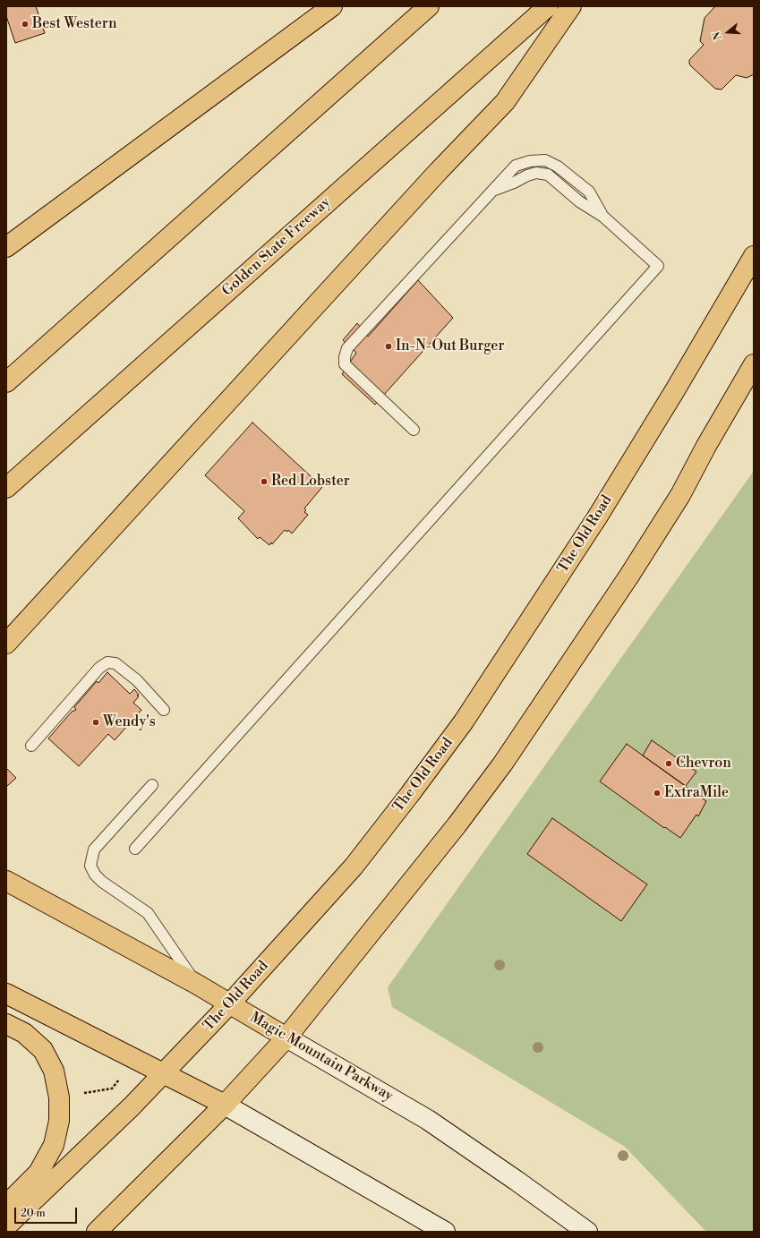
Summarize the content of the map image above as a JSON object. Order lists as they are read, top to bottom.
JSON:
{
  "streets": {
    "main road": ["Golden State Freeway", "The Old Road", "Magic Mountain Parkway"]
  },
  "crossings": [
    ["The Old Road", "Magic Mountain Parkway"]
  ],
  "places": [
    "Best Western",
    "In-N-Out Burger",
    "Red Lobster",
    "Wendy's",
    "Chevron",
    "ExtraMile"
  ],
  "scale_bar": "20 m",
  "north": "left"
}
